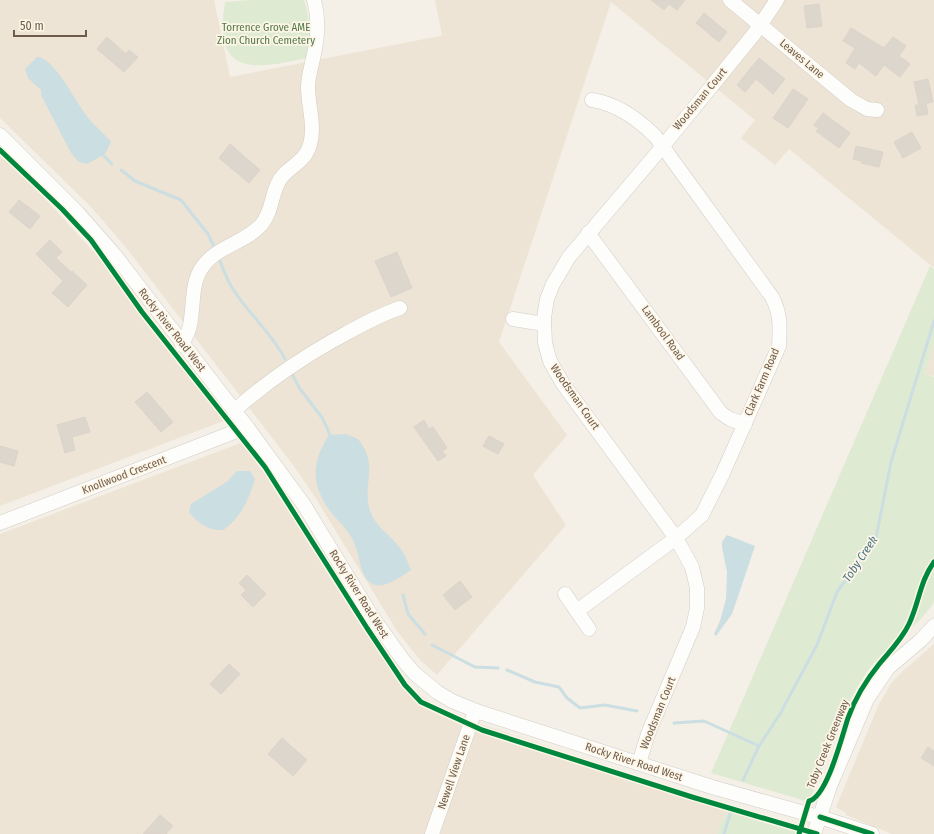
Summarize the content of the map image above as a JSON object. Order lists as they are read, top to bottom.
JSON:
{
  "streets": {
    "street": [
      "Leaves Lane",
      "Woodsman Court",
      "Rocky River Road West",
      "Lambool Road",
      "Clark Farm Road",
      "Knollwood Crescent",
      "Newell View Lane"
    ],
    "cycle path": ["Toby Creek Greenway"]
  },
  "crossings": [
    ["Leaves Lane", "Woodsman Court"],
    ["Woodsman Court", "Rocky River Road West"],
    ["Woodsman Court", "Lambool Road"],
    ["Woodsman Court", "Clark Farm Road"],
    ["Rocky River Road West", "Knollwood Crescent"],
    ["Rocky River Road West", "Newell View Lane"],
    ["Lambool Road", "Clark Farm Road"]
  ],
  "water": ["Toby Creek"],
  "parks": ["Torrence Grove AME Zion Church Cemetery"],
  "scale_bar": "50 m"
}
